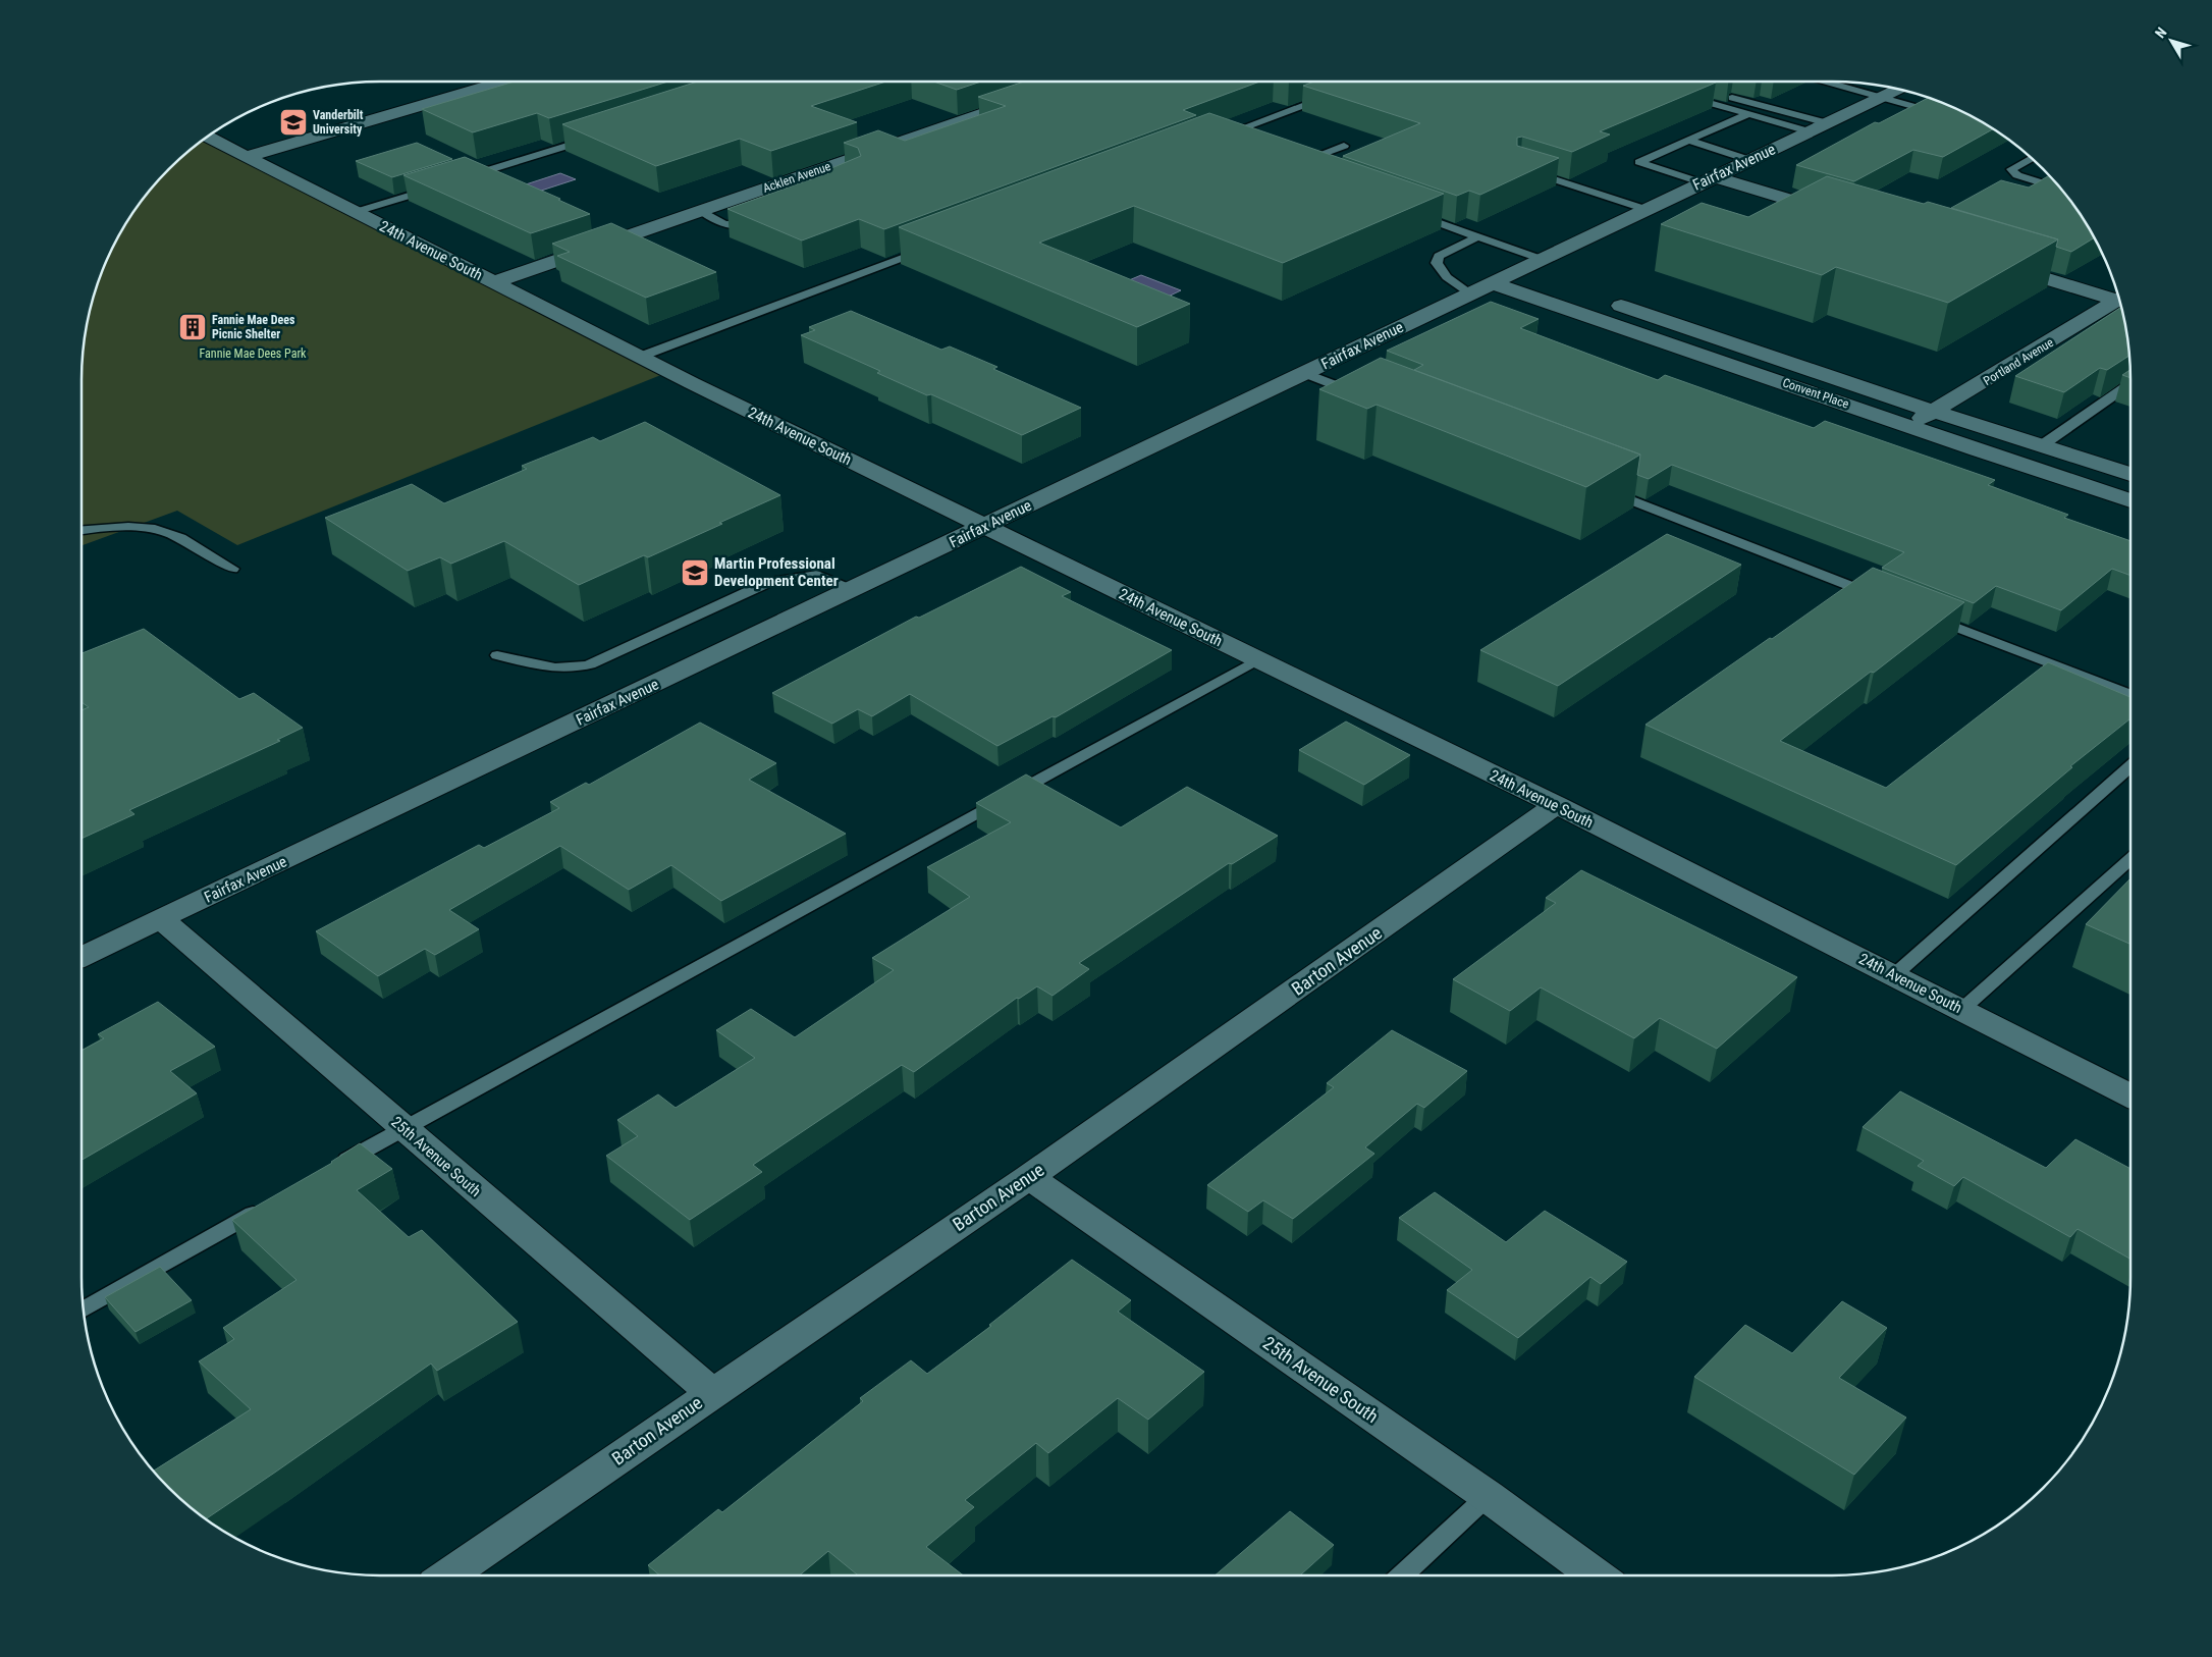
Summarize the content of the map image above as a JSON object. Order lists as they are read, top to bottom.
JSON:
{
  "streets": {
    "street": [
      "Fairfax Avenue",
      "Acklen Avenue",
      "24th Avenue South",
      "Portland Avenue",
      "Convent Place",
      "Barton Avenue",
      "25th Avenue South"
    ]
  },
  "crossings": [
    ["Fairfax Avenue", "24th Avenue South"],
    ["Fairfax Avenue", "Convent Place"],
    ["Fairfax Avenue", "25th Avenue South"],
    ["Acklen Avenue", "24th Avenue South"],
    ["24th Avenue South", "Barton Avenue"],
    ["Portland Avenue", "Convent Place"],
    ["Barton Avenue", "25th Avenue South"]
  ],
  "parks": ["Fannie Mae Dees Park"],
  "places": {
    "school or university": ["Vanderbilt University", "Martin Professional Development Center"],
    "building": ["Fannie Mae Dees Picnic Shelter"]
  },
  "north": "top left"
}
